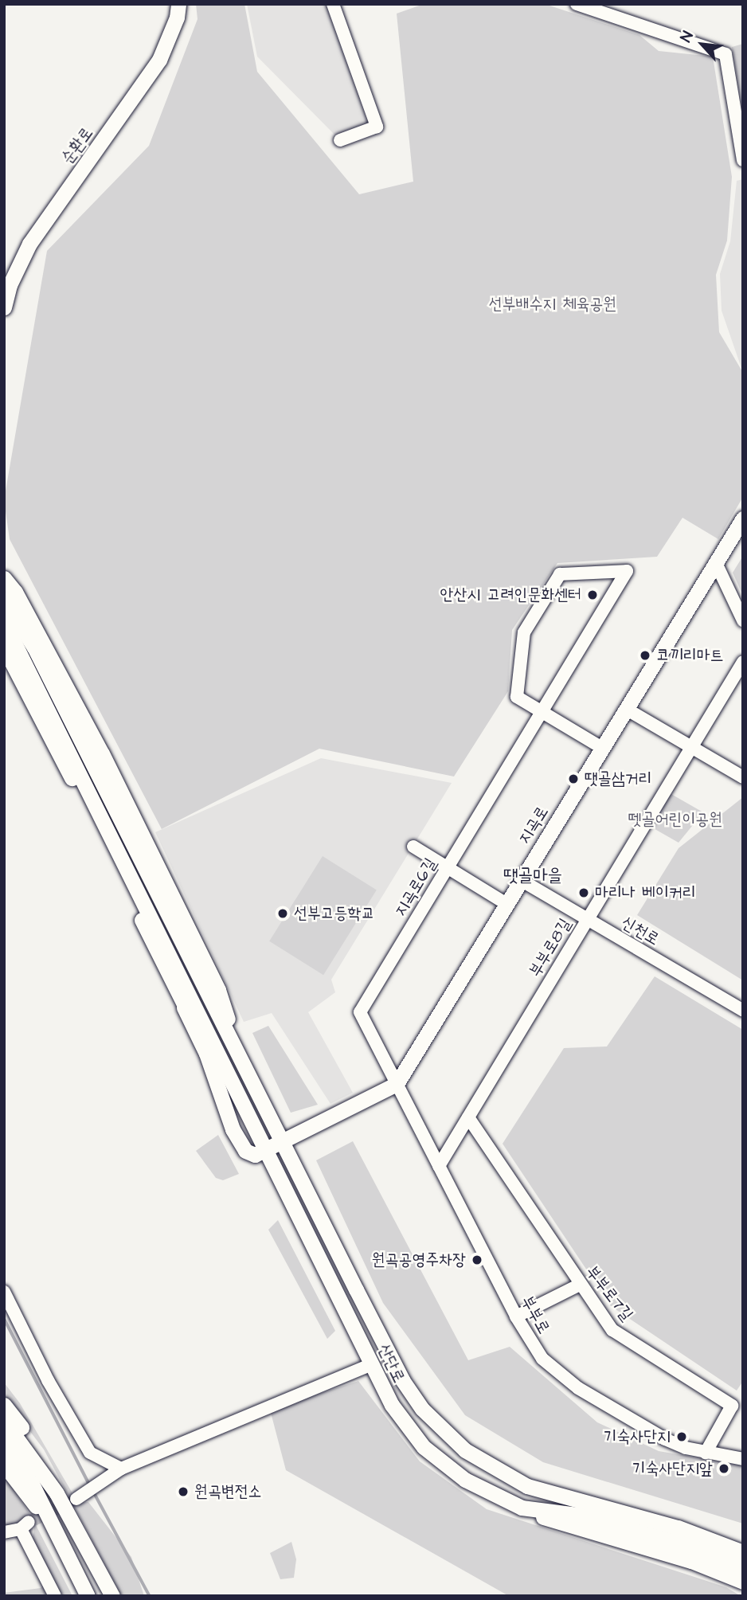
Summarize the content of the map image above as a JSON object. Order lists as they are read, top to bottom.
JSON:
{
  "streets": {
    "main road": ["순환로", "지곡로", "산단로"],
    "street": [
      "지곡로6길",
      "신천로",
      "부부로8길",
      "부부로7길",
      "부부로"
    ]
  },
  "crossings": [
    ["지곡로", "지곡로6길"],
    ["지곡로", "신천로"],
    ["지곡로", "부부로"],
    ["지곡로6길", "부부로"],
    ["신천로", "부부로8길"],
    ["부부로8길", "부부로7길"],
    ["부부로8길", "부부로"],
    ["부부로7길", "부부로"]
  ],
  "districts": ["땟골마을"],
  "parks": ["선부배수지 체육공원", "뗏골어린이공원"],
  "places": [
    "안산시 고려인문화센터",
    "코끼리마트",
    "땟골삼거리",
    "마리나 베이커리",
    "선부고등학교",
    "원곡공영주차장",
    "기숙사단지",
    "기숙사단지앞",
    "원곡변전소"
  ],
  "north": "top left"
}
